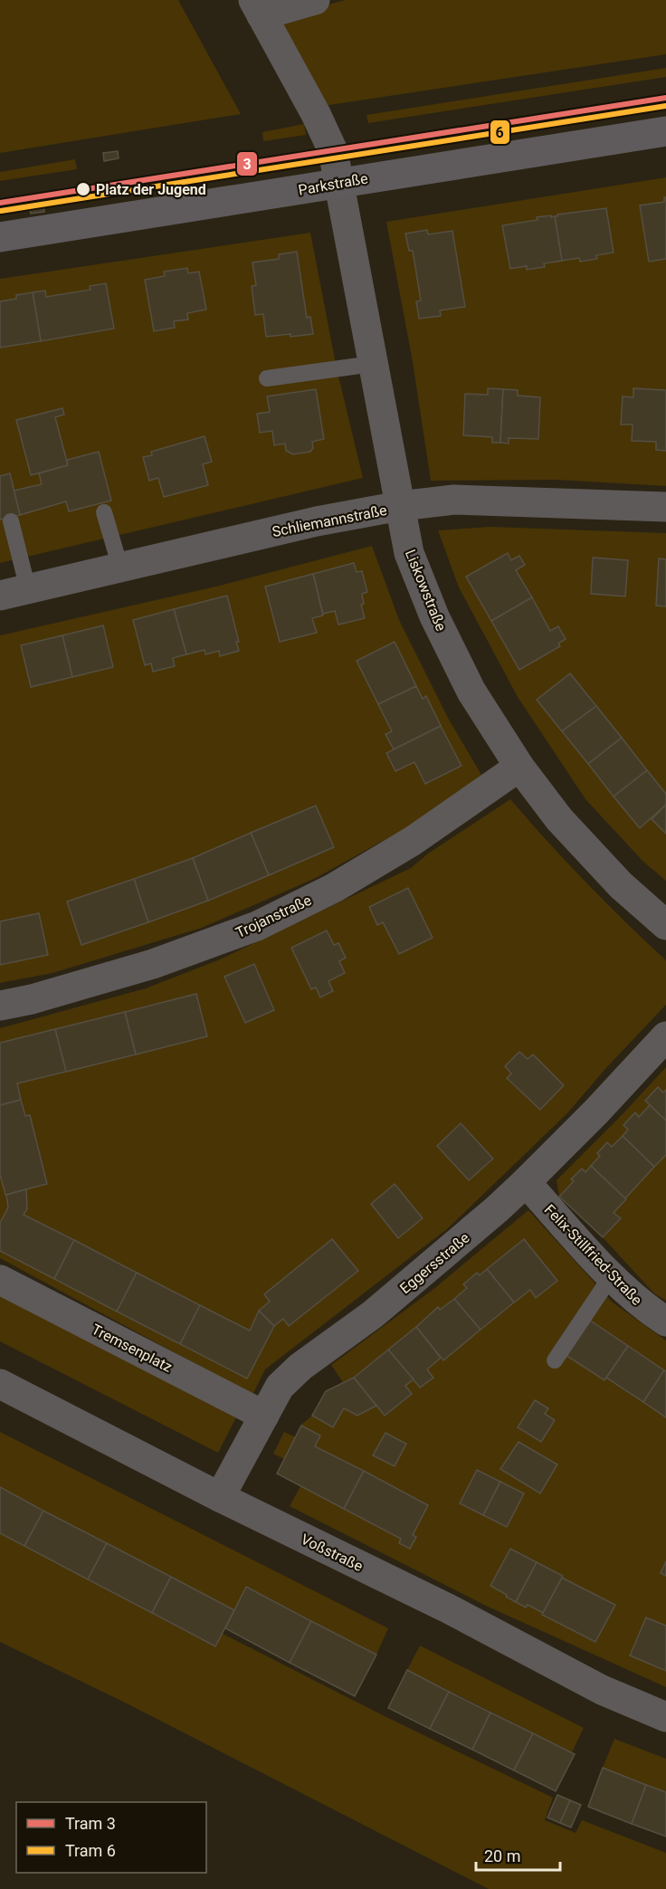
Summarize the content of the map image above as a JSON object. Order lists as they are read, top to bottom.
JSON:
{
  "streets": {
    "main road": ["Parkstraße"],
    "street": [
      "Schliemannstraße",
      "Liskowstraße",
      "Trojanstraße",
      "Felix-Stillfried-Straße",
      "Eggersstraße",
      "Tremsenplatz",
      "Voßstraße"
    ]
  },
  "crossings": [
    ["Parkstraße", "Liskowstraße"],
    ["Schliemannstraße", "Liskowstraße"],
    ["Liskowstraße", "Trojanstraße"],
    ["Felix-Stillfried-Straße", "Eggersstraße"],
    ["Eggersstraße", "Tremsenplatz"],
    ["Eggersstraße", "Voßstraße"]
  ],
  "places": ["Platz der Jugend"],
  "lines": ["tram line 3", "tram line 6"],
  "legend": ["Tram 3", "Tram 6"],
  "scale_bar": "20 m"
}
